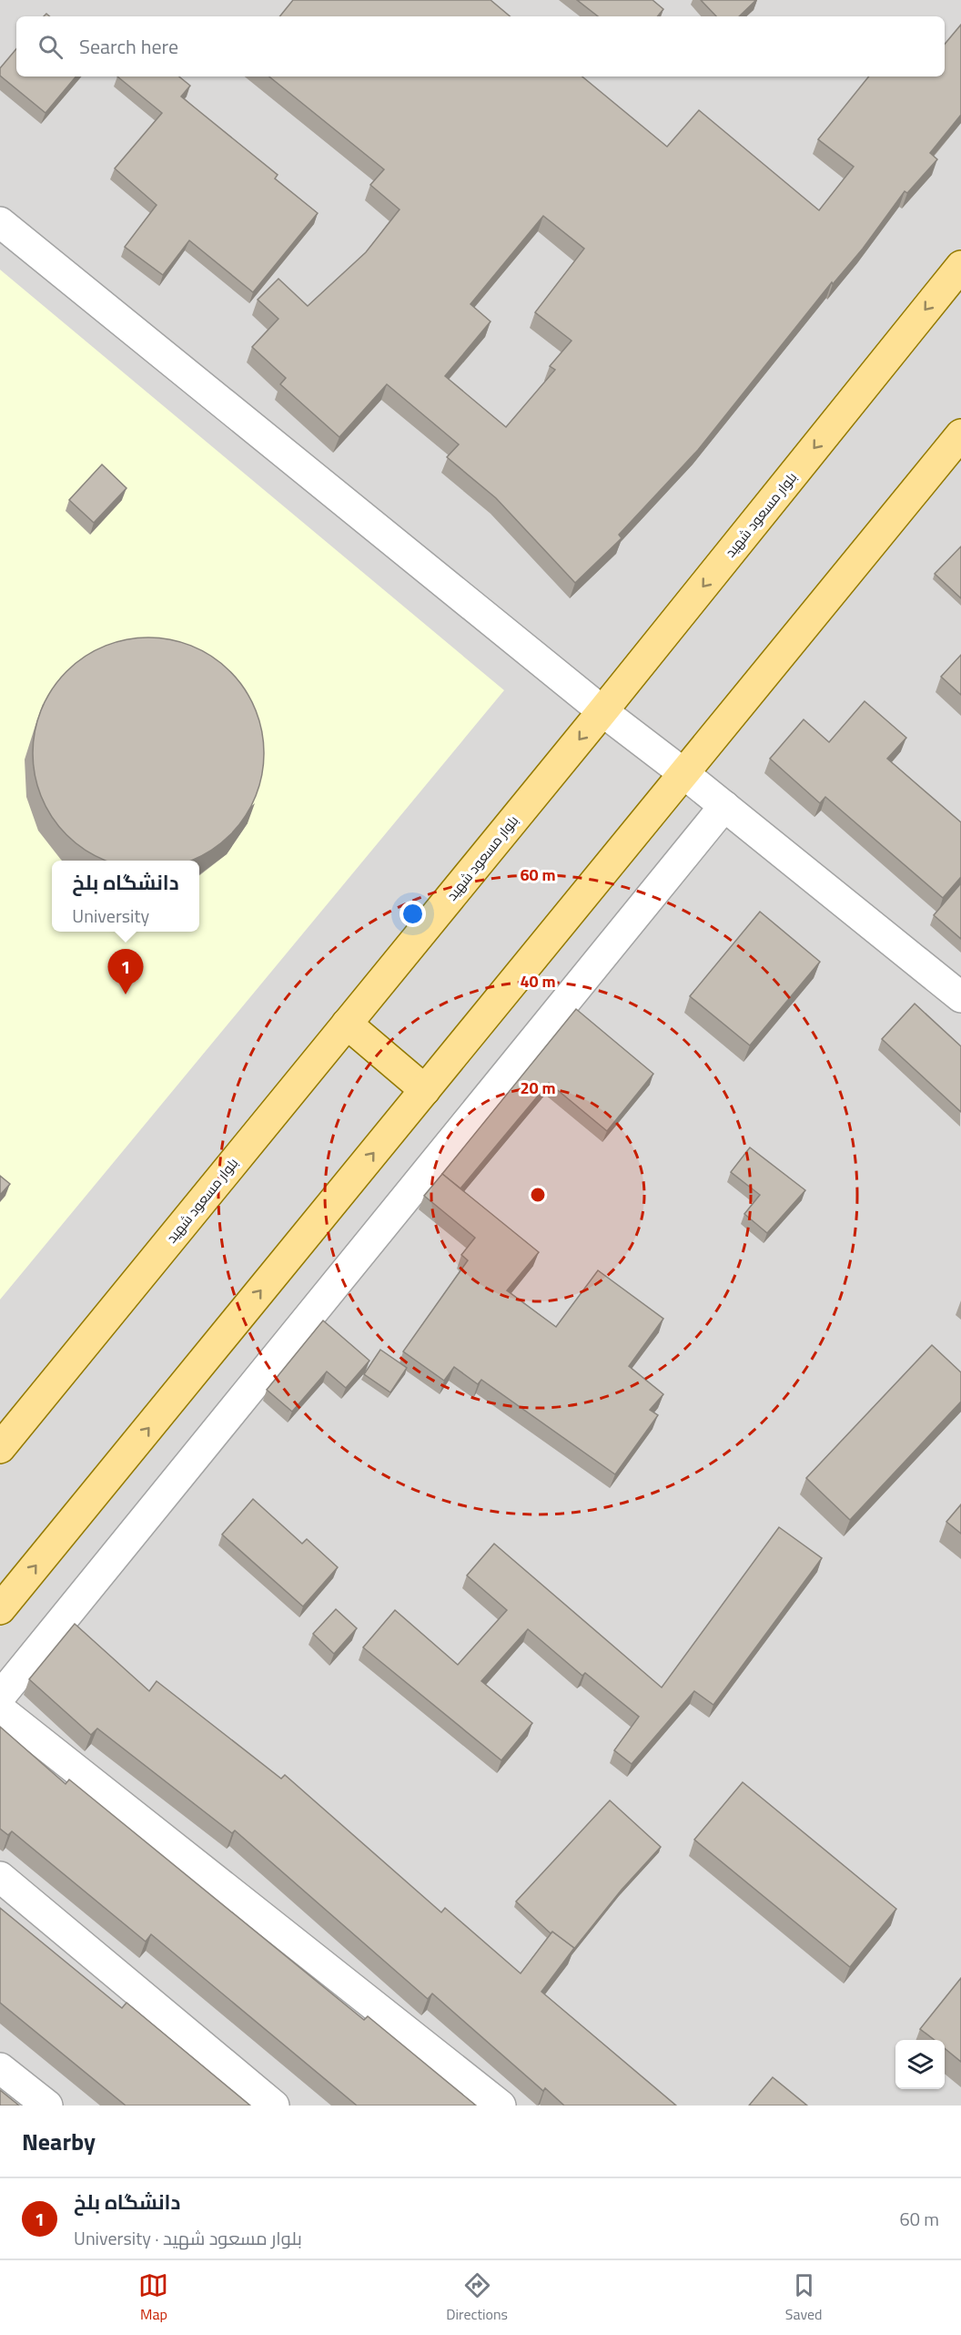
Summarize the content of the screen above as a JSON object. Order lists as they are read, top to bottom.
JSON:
{
  "streets": {
    "main road": ["بلوار مسعود شهید"]
  },
  "page": {
    "search": "Search here",
    "popup": ["دانشگاه بلخ", "University"],
    "pins": "1",
    "heading": "Nearby",
    "list": [
      {
        "mark": "1",
        "name": "دانشگاه بلخ",
        "note": "University · بلوار مسعود شهید",
        "value": "60 m"
      }
    ],
    "nav": ["Map", "Directions", "Saved"]
  },
  "rings": ["60 m", "40 m", "20 m"]
}
